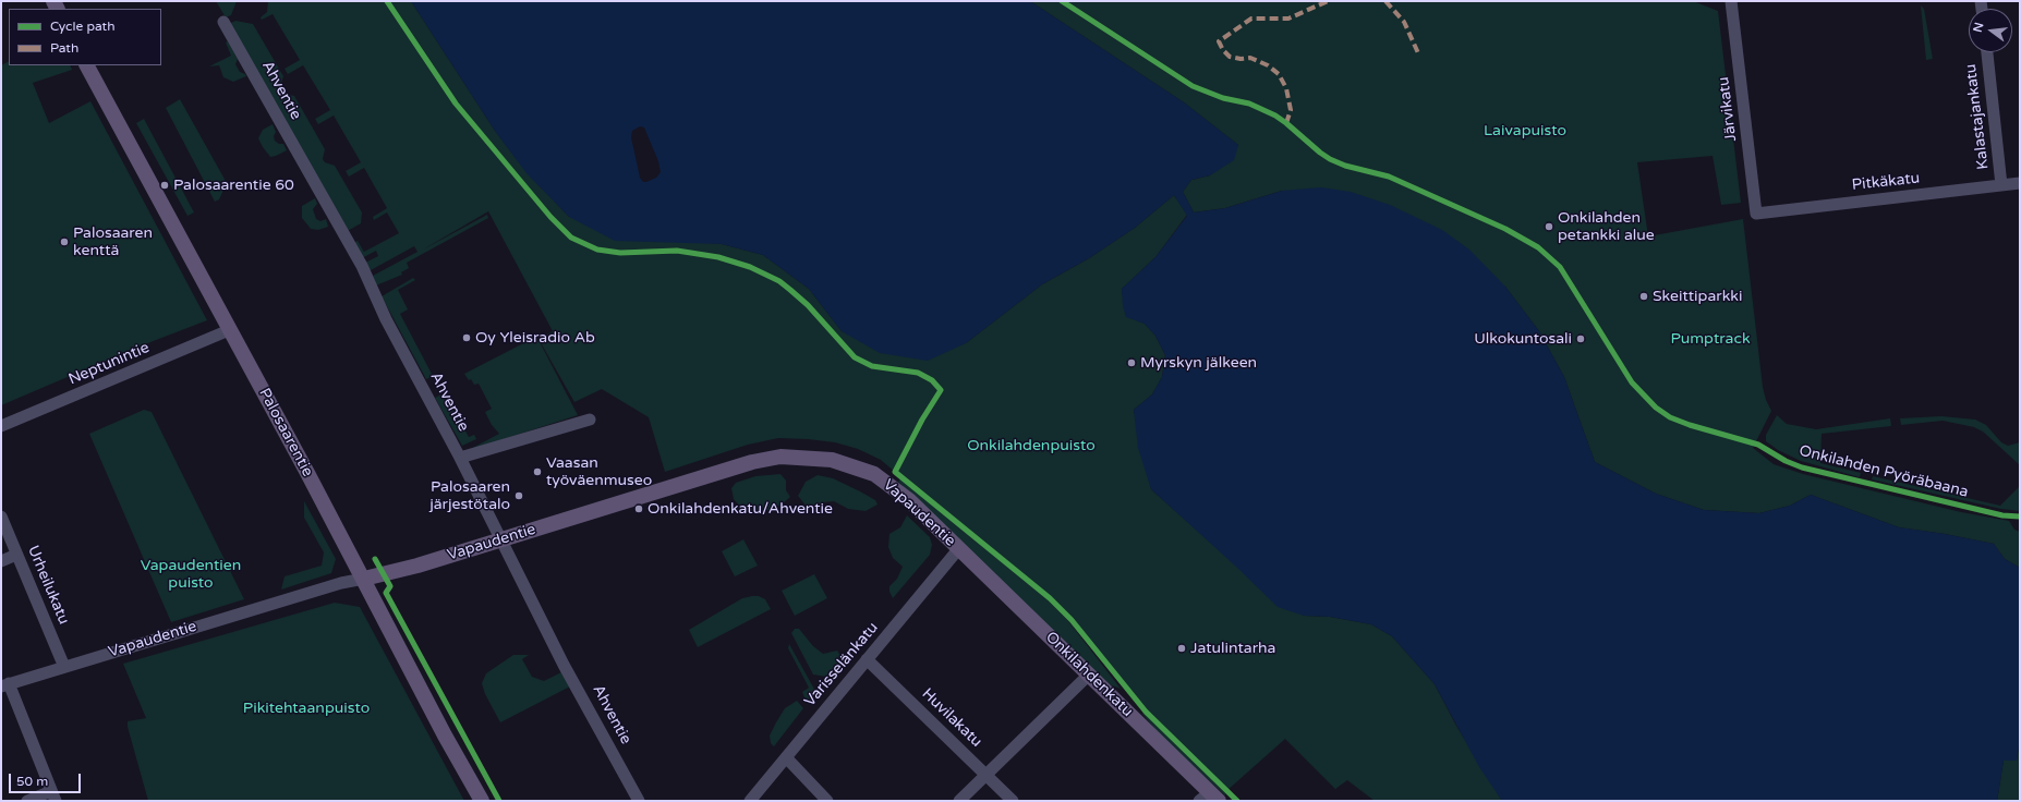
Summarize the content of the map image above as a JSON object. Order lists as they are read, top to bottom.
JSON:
{
  "streets": {
    "main road": ["Palosaarentie", "Vapaudentie", "Onkilahdenkatu"],
    "street": [
      "Ahventie",
      "Järvikatu",
      "Kalastajankatu",
      "Pitkäkatu",
      "Neptunintie",
      "Urheilukatu",
      "Varisselänkatu",
      "Huvilakatu"
    ],
    "cycle path": ["Onkilahden Pyöräbaana"]
  },
  "crossings": [
    ["Ahventie", "Vapaudentie"],
    ["Järvikatu", "Pitkäkatu"],
    ["Kalastajankatu", "Pitkäkatu"],
    ["Neptunintie", "Palosaarentie"],
    ["Palosaarentie", "Vapaudentie"],
    ["Vapaudentie", "Urheilukatu"],
    ["Vapaudentie", "Varisselänkatu"],
    ["Vapaudentie", "Onkilahdenkatu"],
    ["Varisselänkatu", "Onkilahdenkatu"],
    ["Varisselänkatu", "Huvilakatu"]
  ],
  "parks": [
    "Laivapuisto",
    "Pumptrack",
    "Onkilahdenpuisto",
    "Vapaudentien puisto",
    "Pikitehtaanpuisto"
  ],
  "places": [
    "Palosaarentie 60",
    "Onkilahden petankki alue",
    "Palosaaren kenttä",
    "Skeittiparkki",
    "Oy Yleisradio Ab",
    "Ulkokuntosali",
    "Myrskyn jälkeen",
    "Vaasan työväenmuseo",
    "Palosaaren järjestötalo",
    "Onkilahdenkatu/Ahventie",
    "Jatulintarha"
  ],
  "legend": ["Cycle path", "Path"],
  "scale_bar": "50 m",
  "north": "left"
}
